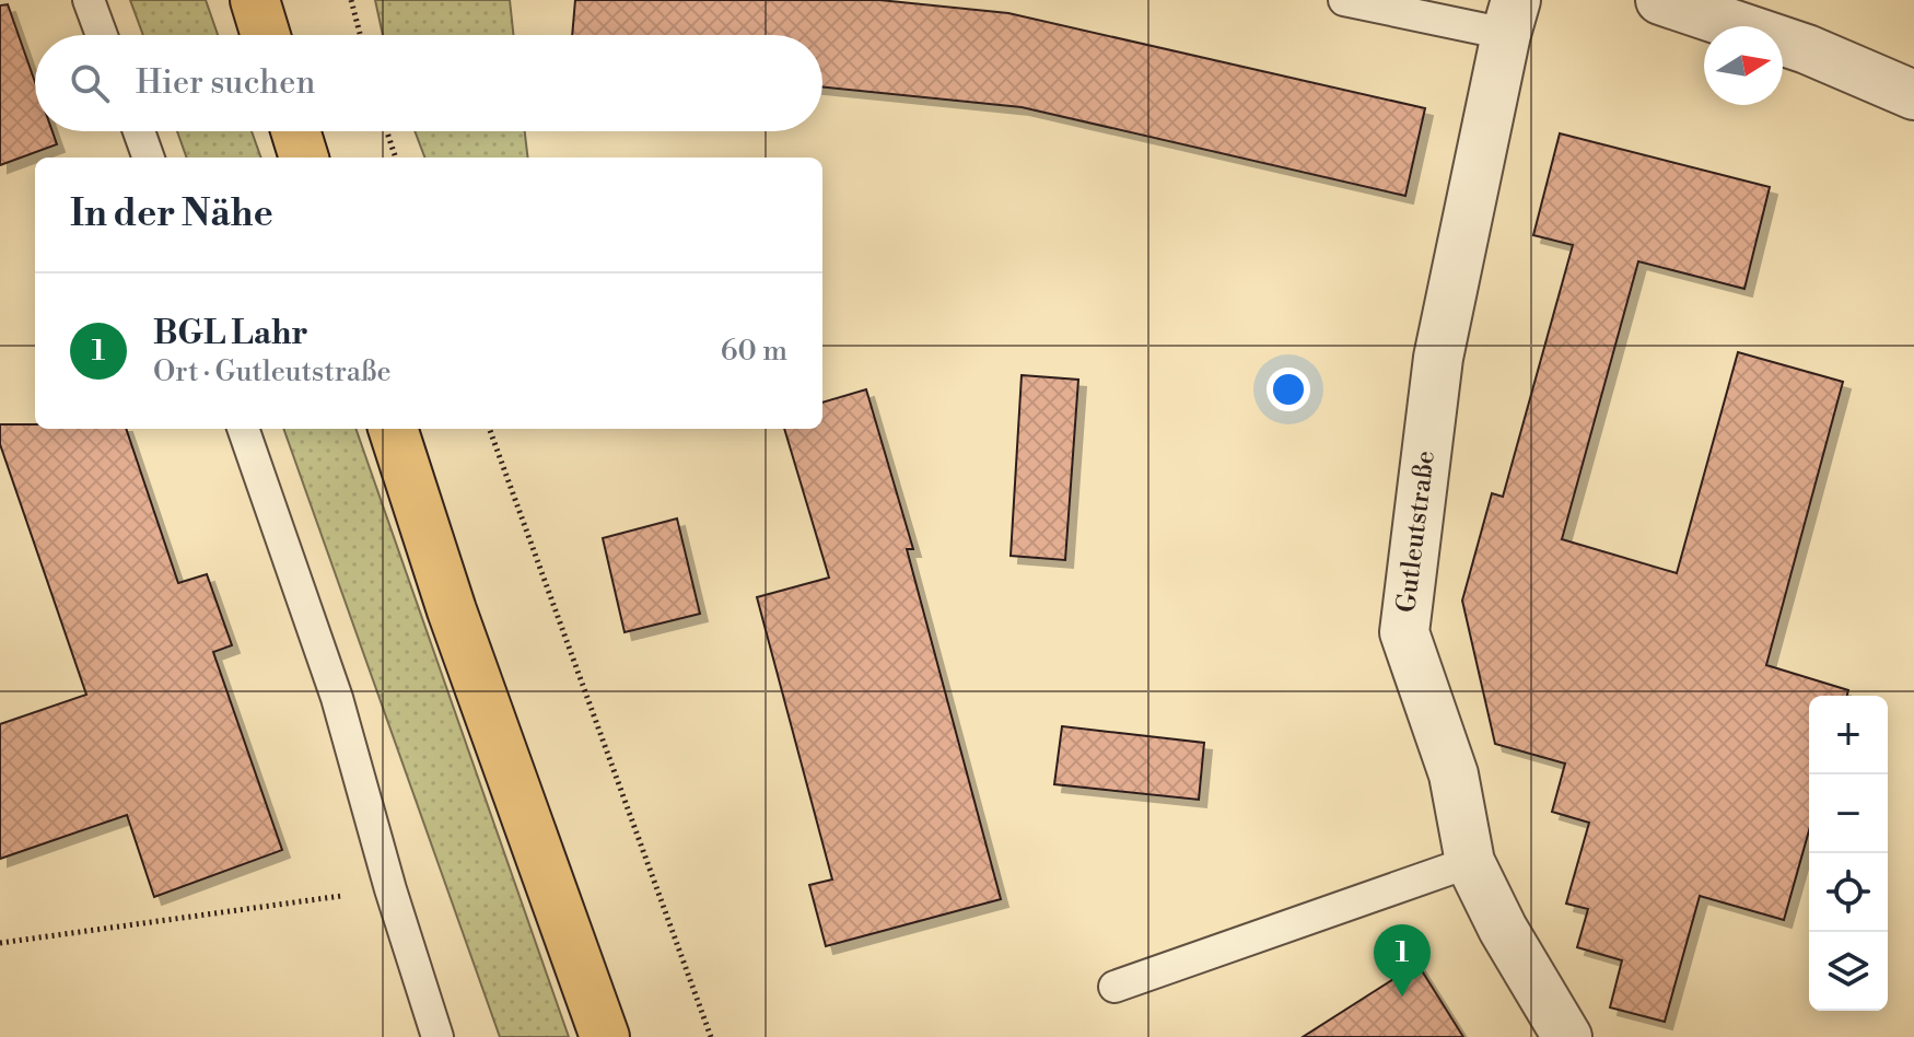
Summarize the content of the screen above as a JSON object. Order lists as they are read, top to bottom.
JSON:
{
  "streets": {
    "street": ["Gutleutstraße"]
  },
  "north": "right",
  "page": {
    "search": "Hier suchen",
    "heading": "In der Nähe",
    "list": [
      {
        "mark": "1",
        "name": "BGL Lahr",
        "note": "Ort · Gutleutstraße",
        "value": "60 m"
      }
    ],
    "map_buttons": ["+", "−"],
    "pins": "1"
  }
}
